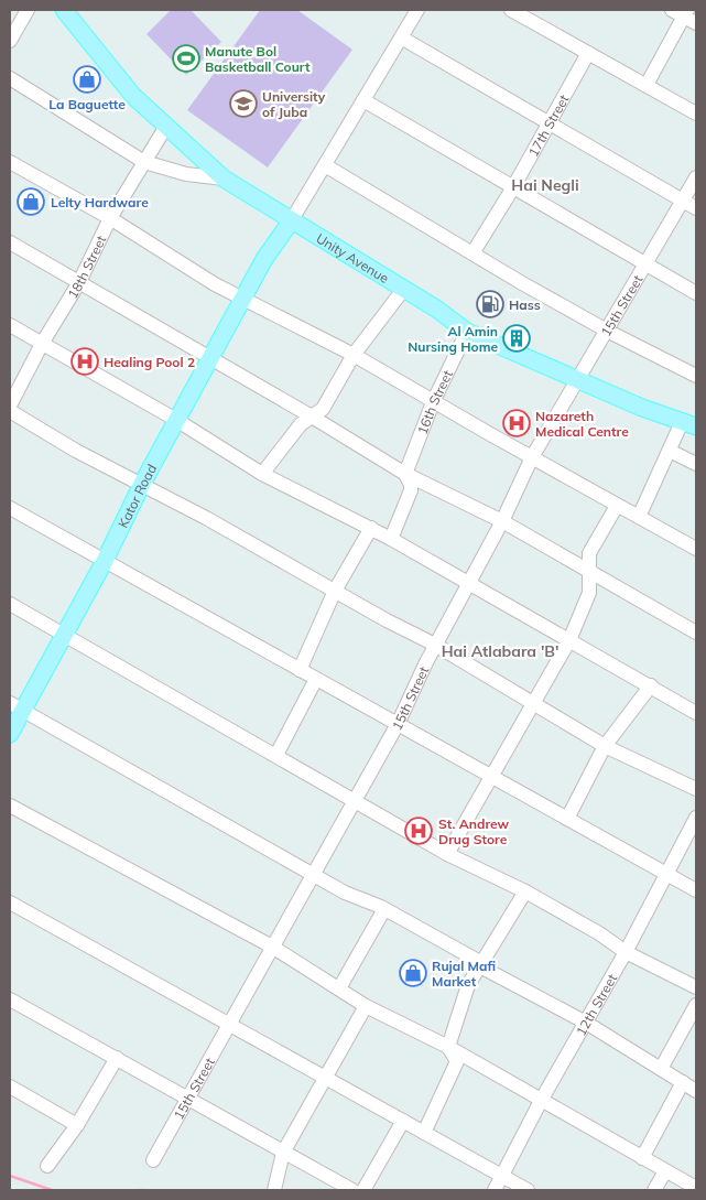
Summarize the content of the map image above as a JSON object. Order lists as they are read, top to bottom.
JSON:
{
  "streets": {
    "main road": ["Unity Avenue", "Kator Road"],
    "street": [
      "17th Street",
      "18th Street",
      "15th Street",
      "16th Street",
      "12th Street"
    ]
  },
  "crossings": [
    ["Unity Avenue", "18th Street"],
    ["Unity Avenue", "15th Street"],
    ["Unity Avenue", "16th Street"],
    ["Unity Avenue", "Kator Road"]
  ],
  "districts": ["Hai Negli", "Hai Atlabara 'B'"],
  "places": {
    "sports": ["Manute Bol Basketball Court"],
    "shop": ["La Baguette", "Lelty Hardware", "Rujal Mafi Market"],
    "school or university": ["University of Juba"],
    "fuel station": ["Hass"],
    "building": ["Al Amin Nursing Home"],
    "hospital": ["Healing Pool 2", "Nazareth Medical Centre", "St. Andrew Drug Store"]
  }
}
